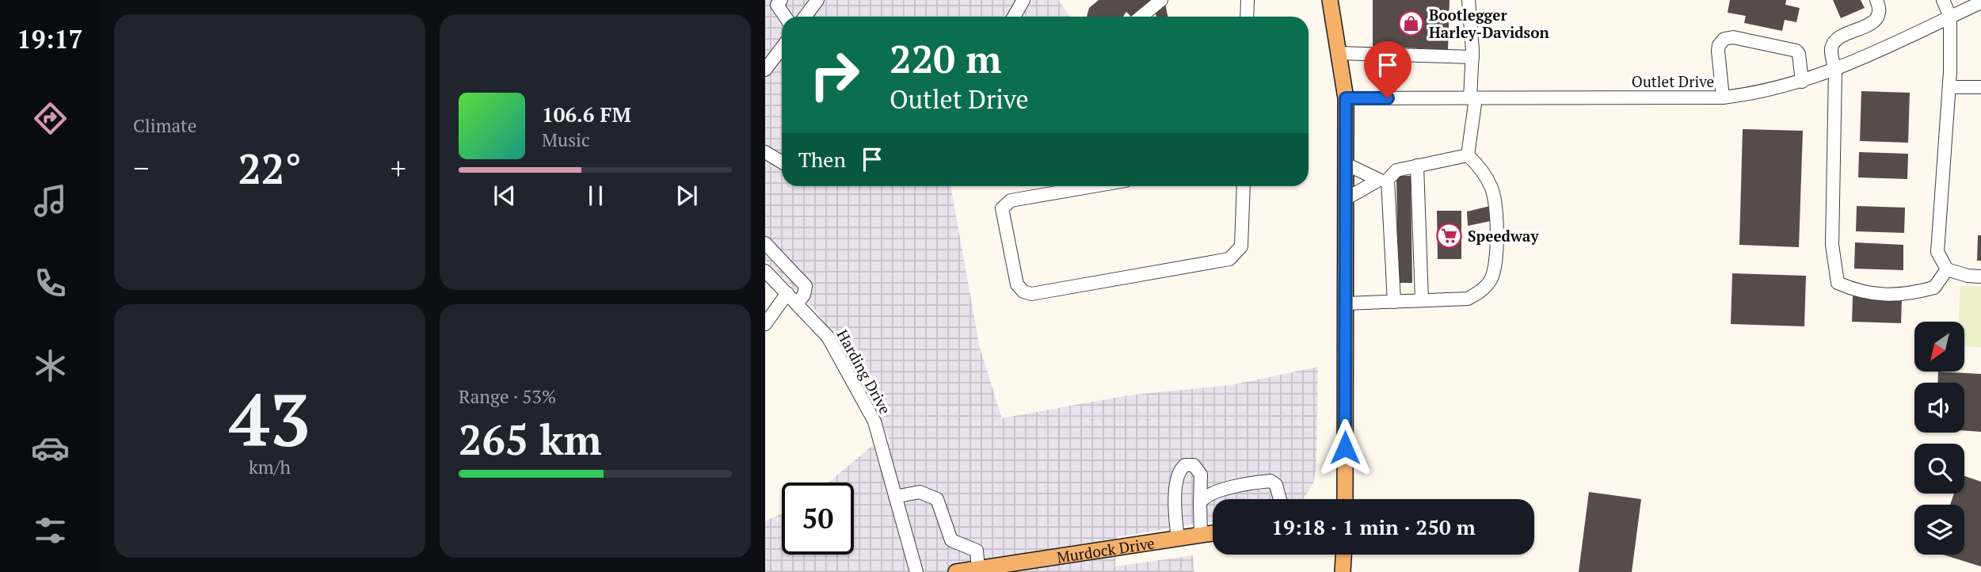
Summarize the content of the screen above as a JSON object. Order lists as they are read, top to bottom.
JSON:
{
  "streets": {
    "main road": ["Murdock Drive"],
    "street": ["Outlet Drive", "Harding Drive"]
  },
  "places": {
    "shop": ["Bootlegger Harley-Davidson"],
    "supermarket": ["Speedway"]
  },
  "north": "bottom left",
  "page": {
    "tabs": "19:17",
    "tile": [
      "Climate",
      ["43", "km/h"],
      ["Range · 53%", "265 km"]
    ],
    "turn": ["220 m", "Outlet Drive"],
    "song": ["106.6 FM", "Music"],
    "then": "Then",
    "heat": ["−", "22°", "+"],
    "limit": "50",
    "trip": "19:18 · 1 min · 250 m"
  }
}
